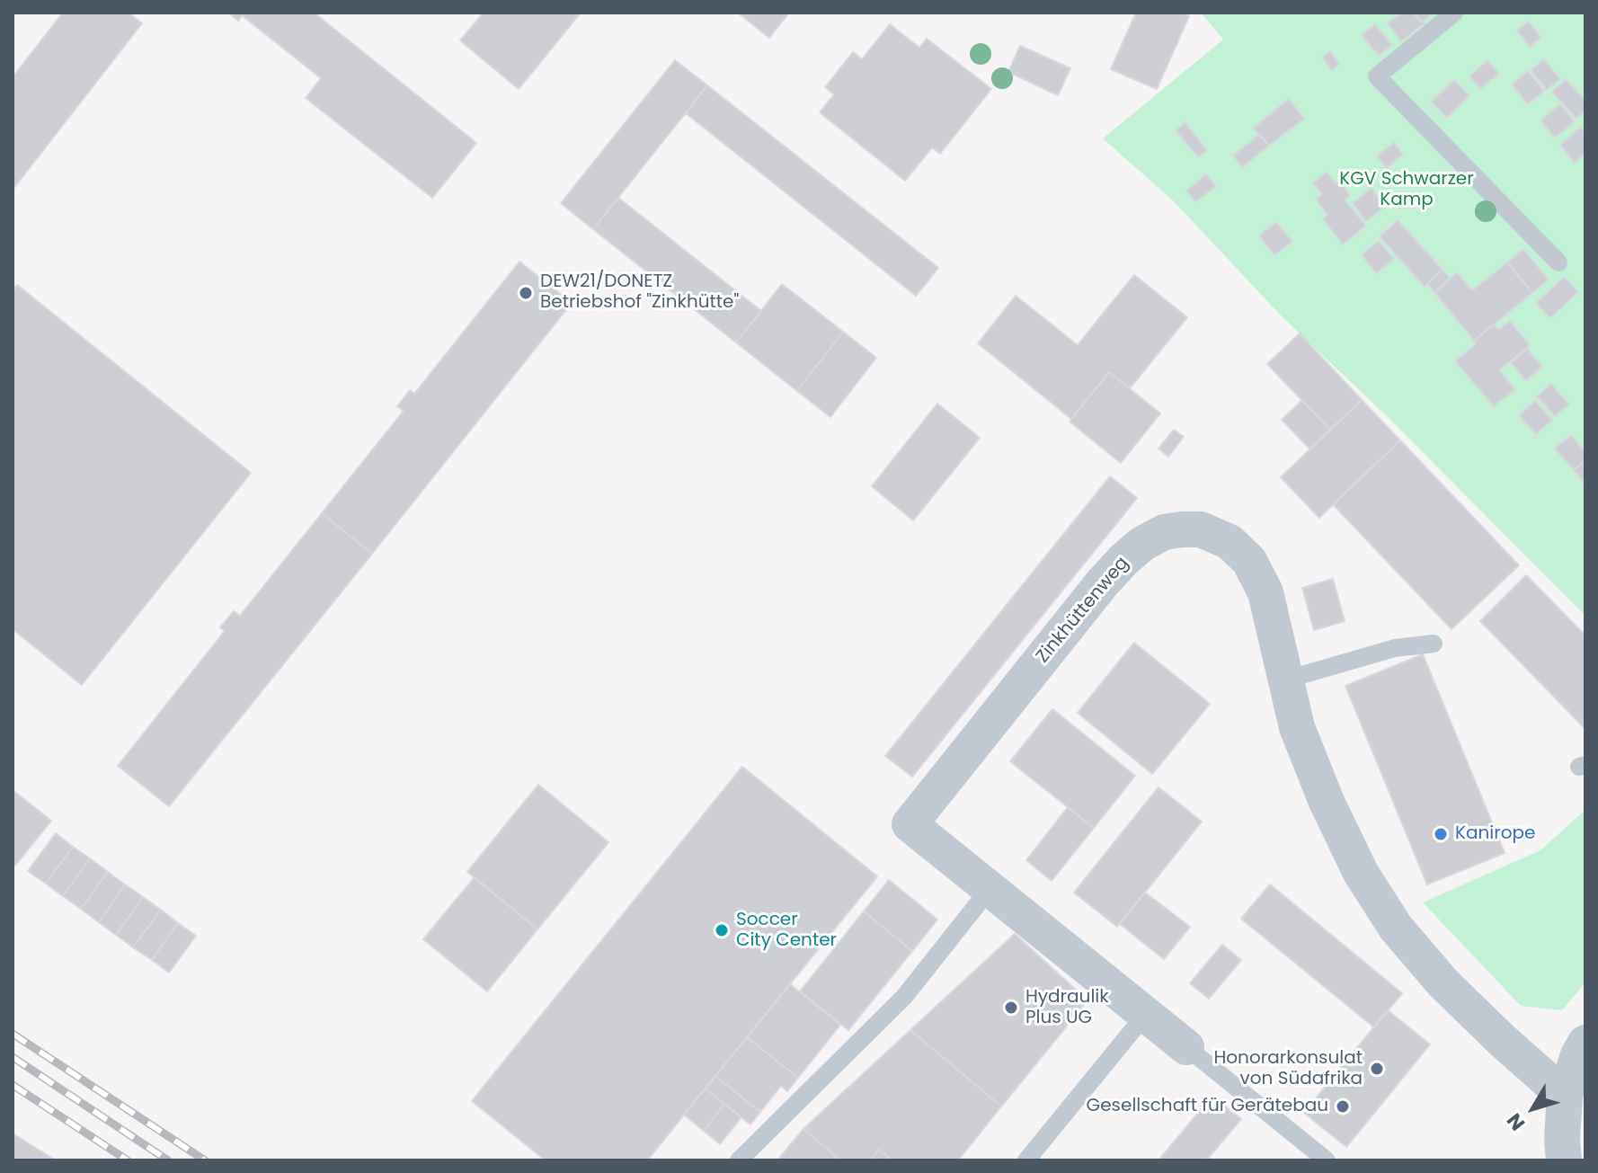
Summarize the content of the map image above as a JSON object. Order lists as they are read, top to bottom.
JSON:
{
  "streets": {
    "street": ["Zinkhüttenweg"]
  },
  "parks": ["KGV Schwarzer Kamp"],
  "places": [
    "DEW21/DONETZ Betriebshof \"Zinkhütte\"",
    "Kanirope",
    "Soccer City Center",
    "Hydraulik Plus UG",
    "Honorarkonsulat von Südafrika",
    "Gesellschaft für Gerätebau"
  ],
  "north": "bottom left"
}
